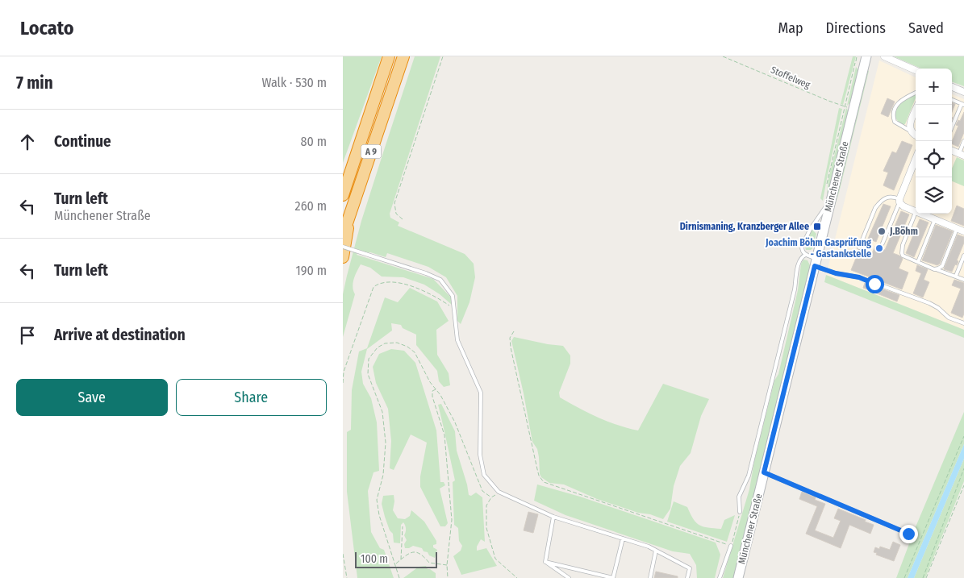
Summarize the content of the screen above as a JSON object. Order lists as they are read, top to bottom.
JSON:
{
  "streets": {
    "highway": ["A 9"],
    "main road": ["Münchener Straße"],
    "path": ["Stoffelweg"]
  },
  "crossings": [
    ["Stoffelweg", "Münchener Straße"]
  ],
  "places": {
    "transit": ["Dirnismaning, Kranzberger Allee"],
    "other": ["J.Böhm", "Joachim Böhm Gasprüfung - Gastankstelle"]
  },
  "scale_bar": "100 m",
  "page": {
    "header": "Locato",
    "nav": ["Map", "Directions", "Saved"],
    "heading": ["7 min", "Walk · 530 m"],
    "map_buttons": ["+", "−"],
    "list": [
      ["Continue", "80 m"],
      ["Turn left", "Münchener Straße", "260 m"],
      ["Turn left", "190 m"],
      "Arrive at destination"
    ],
    "buttons": ["Save", "Share"],
    "scale": "100 m"
  }
}
